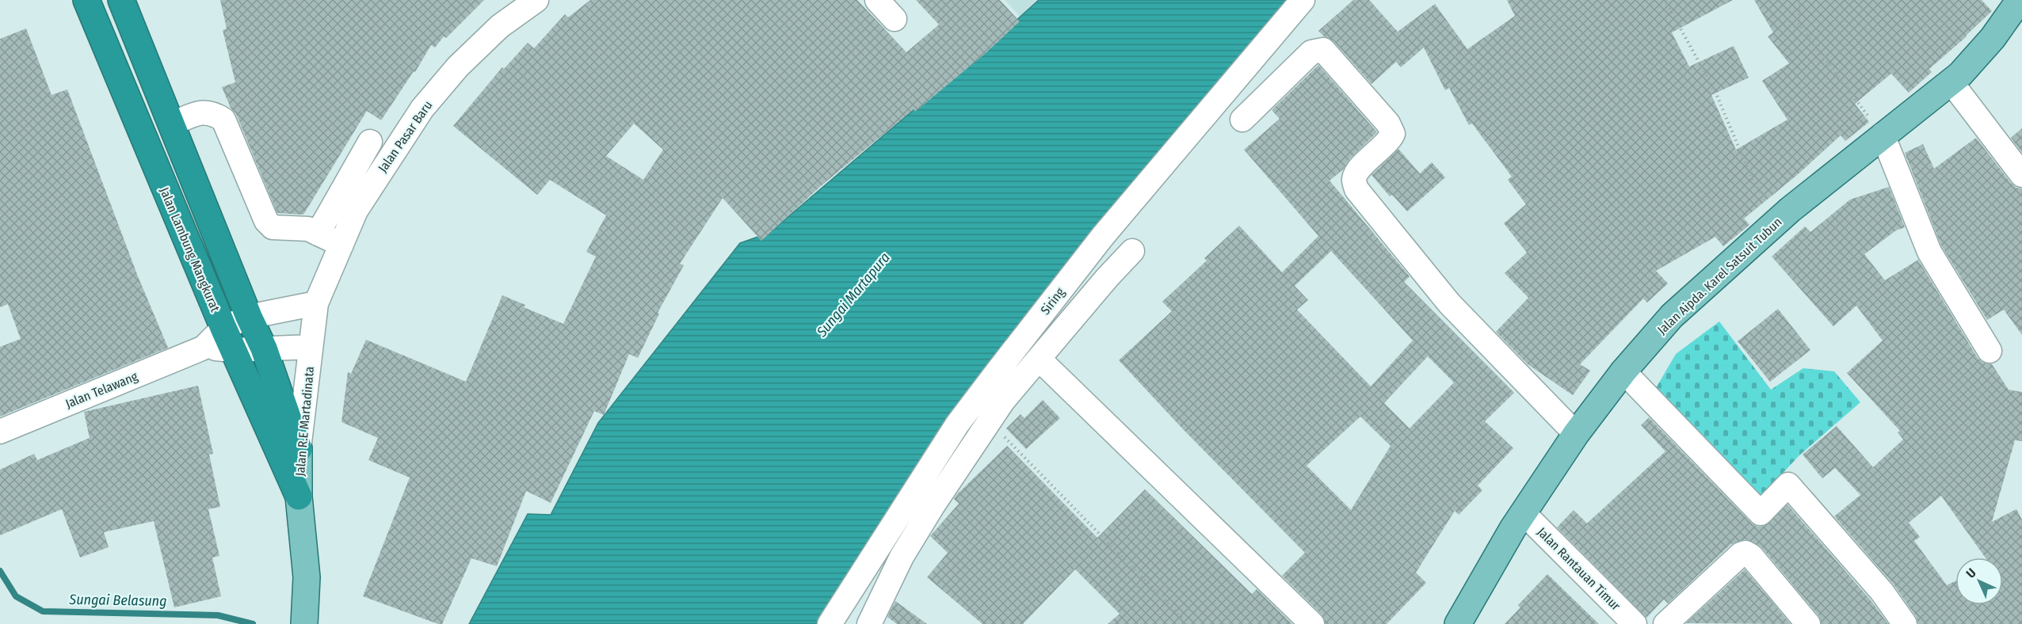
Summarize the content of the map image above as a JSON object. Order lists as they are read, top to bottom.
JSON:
{
  "streets": {
    "highway": ["Jalan Lambung Mangkurat"],
    "main road": ["Jalan Aipda. Karel Satsuit Tubun", "Jalan R.E Martadinata"],
    "street": [
      "Jalan Pasar Baru",
      "Siring",
      "Jalan Telawang",
      "Jalan Rantauan Timur"
    ]
  },
  "crossings": [
    ["Jalan Pasar Baru", "Jalan R.E Martadinata"],
    ["Jalan Lambung Mangkurat", "Jalan Telawang"],
    ["Jalan Lambung Mangkurat", "Jalan R.E Martadinata"],
    ["Jalan Aipda. Karel Satsuit Tubun", "Jalan Rantauan Timur"],
    ["Jalan Telawang", "Jalan R.E Martadinata"]
  ],
  "water": ["Sungai Martapura", "Sungai Belasung"],
  "north": "top left"
}
